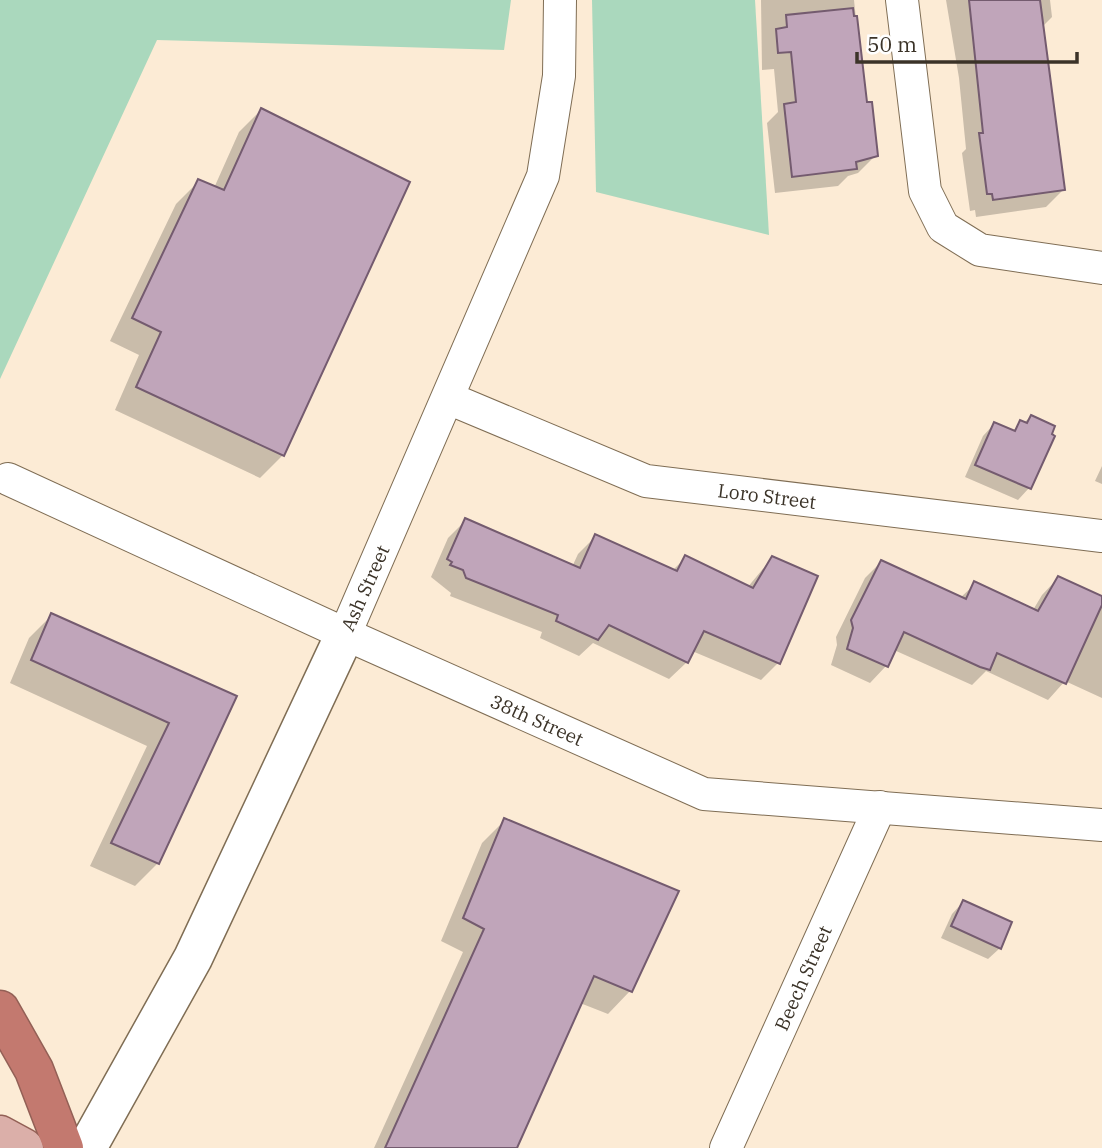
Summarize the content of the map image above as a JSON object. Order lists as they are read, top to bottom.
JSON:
{
  "streets": {
    "street": [
      "Loro Street",
      "Ash Street",
      "38th Street",
      "Beech Street"
    ]
  },
  "crossings": [
    ["Loro Street", "Ash Street"],
    ["Ash Street", "38th Street"],
    ["38th Street", "Beech Street"]
  ],
  "scale_bar": "50 m"
}
